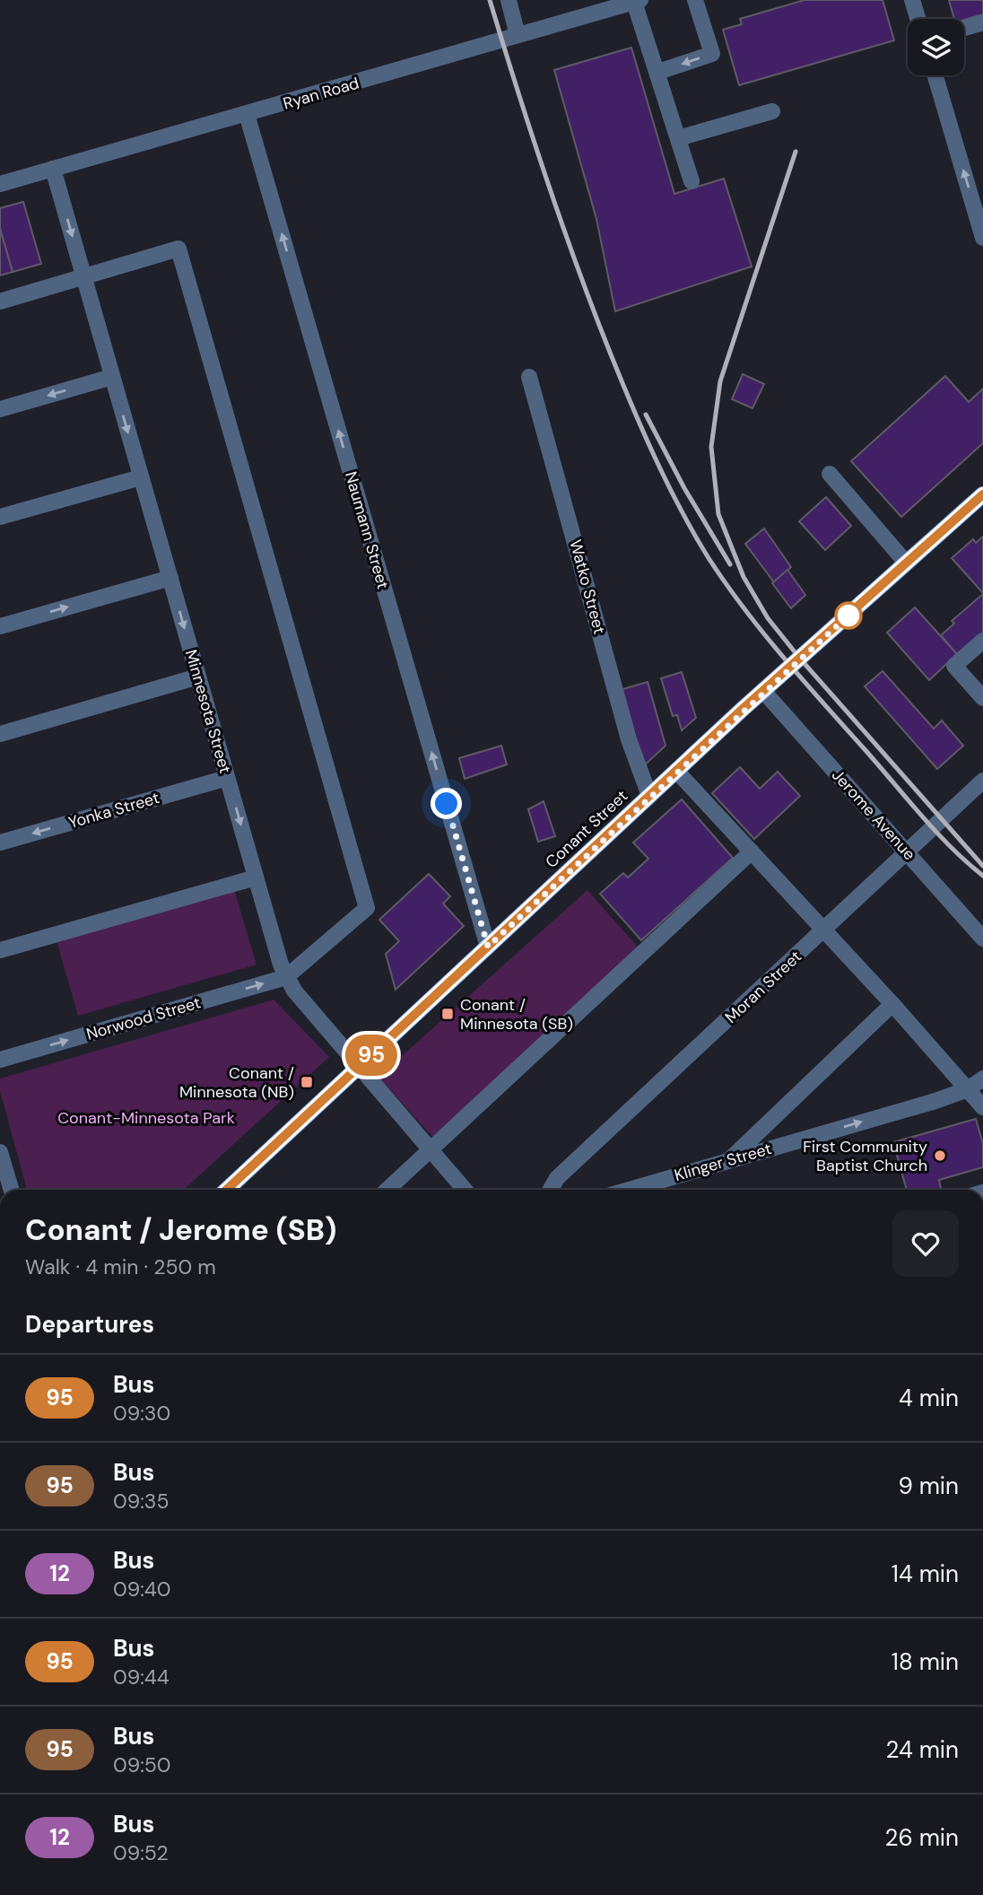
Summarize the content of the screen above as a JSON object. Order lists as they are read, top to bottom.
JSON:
{
  "streets": {
    "main road": ["Conant Street"],
    "street": [
      "Ryan Road",
      "Naumann Street",
      "Watko Street",
      "Minnesota Street",
      "Yonka Street",
      "Jerome Avenue",
      "Moran Street",
      "Norwood Street",
      "Klinger Street"
    ]
  },
  "crossings": [
    ["Ryan Road", "Naumann Street"],
    ["Ryan Road", "Minnesota Street"],
    ["Naumann Street", "Conant Street"],
    ["Watko Street", "Conant Street"],
    ["Minnesota Street", "Yonka Street"],
    ["Minnesota Street", "Conant Street"],
    ["Minnesota Street", "Norwood Street"],
    ["Jerome Avenue", "Conant Street"],
    ["Jerome Avenue", "Moran Street"]
  ],
  "one_way": ["Naumann Street", "Minnesota Street", "Klinger Street"],
  "parks": ["Conant-Minnesota Park"],
  "places": {
    "transit": ["Conant / Minnesota (SB)", "Conant / Minnesota (NB)"],
    "other": ["First Community Baptist Church"]
  },
  "lines": ["bus line 95"],
  "page": {
    "on_map": "95",
    "heading": [
      ["Conant / Jerome (SB)", "Walk · 4 min · 250 m"],
      "Departures"
    ],
    "list": [
      {
        "mark": "95",
        "name": "Bus",
        "note": "09:30",
        "value": "4 min"
      },
      {
        "mark": "95",
        "name": "Bus",
        "note": "09:35",
        "value": "9 min"
      },
      {
        "mark": "12",
        "name": "Bus",
        "note": "09:40",
        "value": "14 min"
      },
      {
        "mark": "95",
        "name": "Bus",
        "note": "09:44",
        "value": "18 min"
      },
      {
        "mark": "95",
        "name": "Bus",
        "note": "09:50",
        "value": "24 min"
      },
      {
        "mark": "12",
        "name": "Bus",
        "note": "09:52",
        "value": "26 min"
      }
    ]
  }
}
